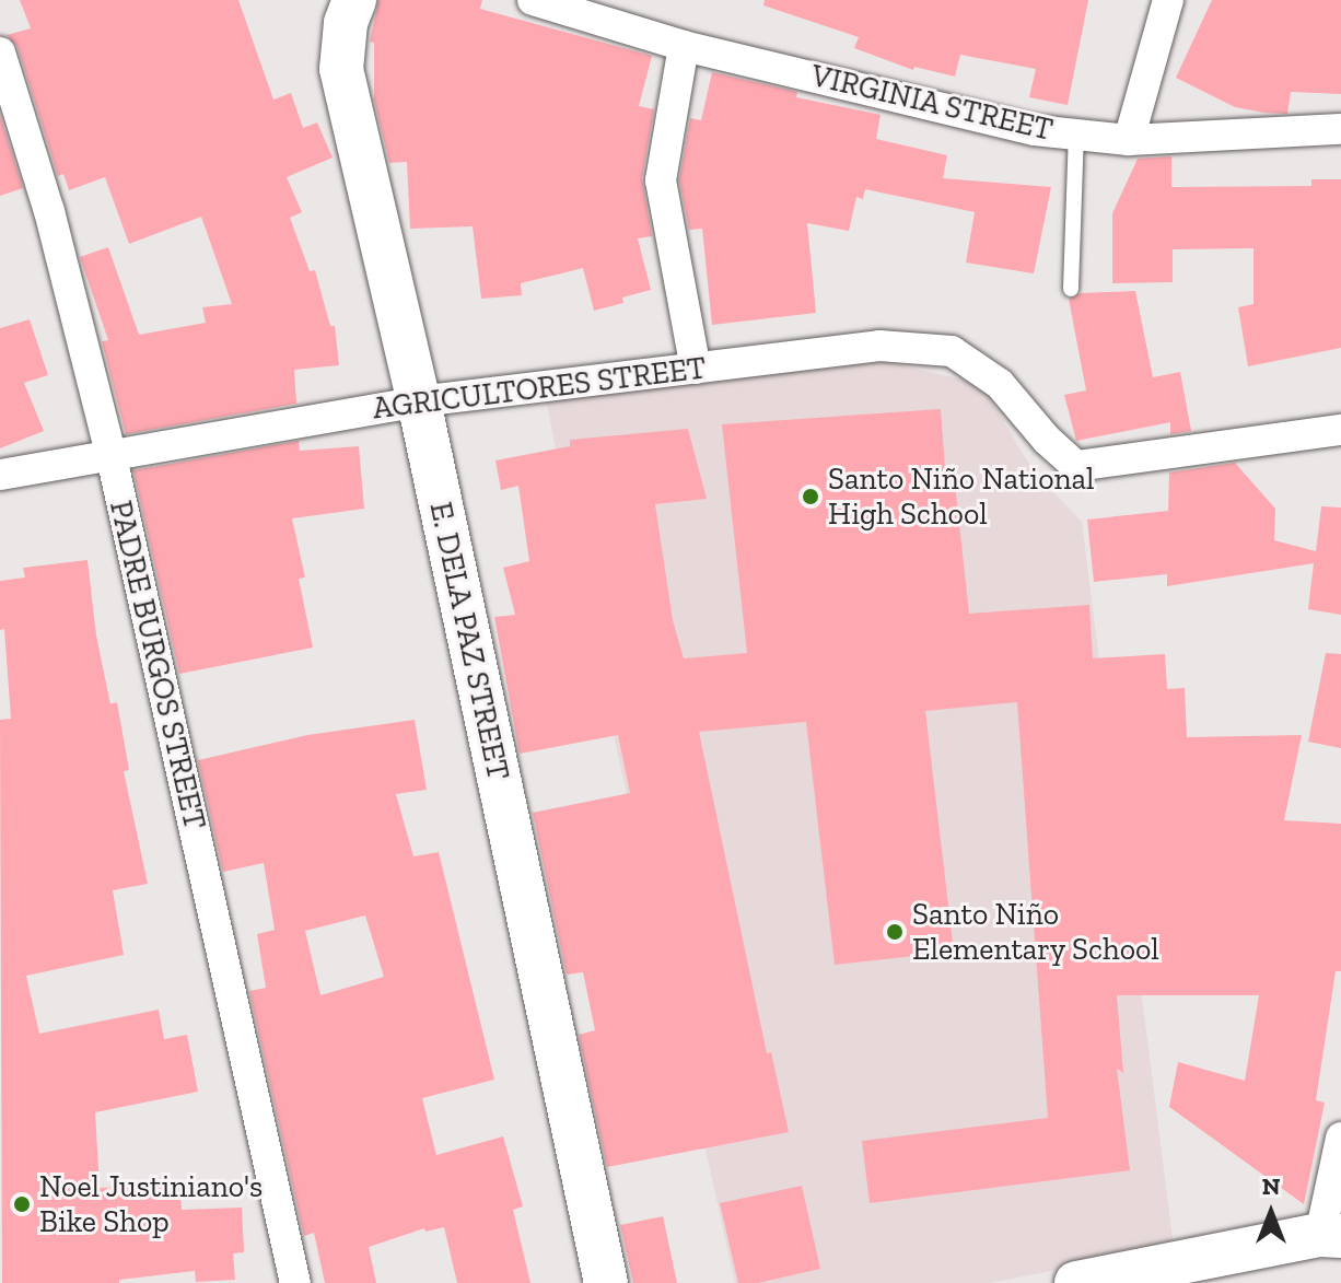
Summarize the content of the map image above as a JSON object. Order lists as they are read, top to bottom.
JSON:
{
  "streets": {
    "street": [
      "VIRGINIA STREET",
      "AGRICULTORES STREET",
      "E. DELA PAZ STREET",
      "PADRE BURGOS STREET"
    ]
  },
  "crossings": [
    ["AGRICULTORES STREET", "E. DELA PAZ STREET"],
    ["AGRICULTORES STREET", "PADRE BURGOS STREET"]
  ],
  "places": ["Santo Niño National High School", "Santo Niño Elementary School", "Noel Justiniano's Bike Shop"],
  "north": "top"
}
